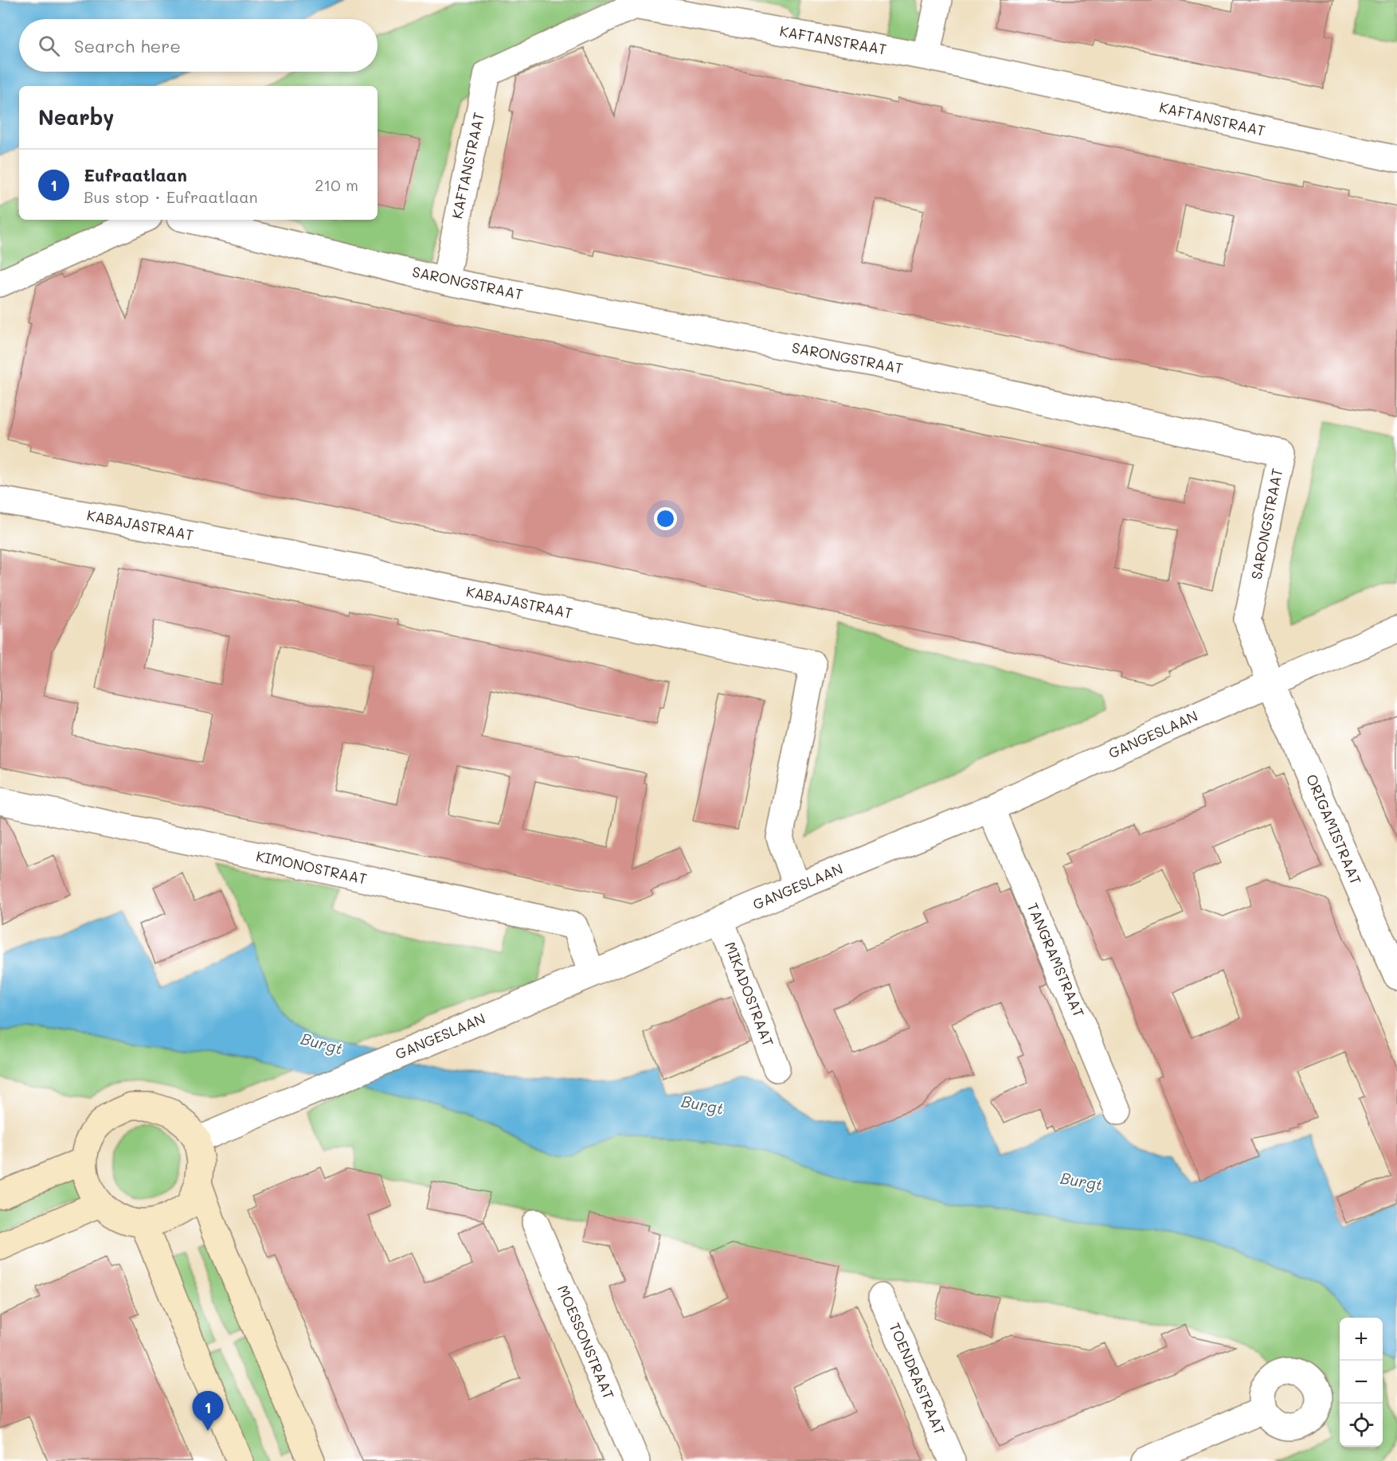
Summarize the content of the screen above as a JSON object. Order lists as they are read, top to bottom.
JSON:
{
  "streets": {
    "street": [
      "KAFTANSTRAAT",
      "SARONGSTRAAT",
      "KABAJASTRAAT",
      "GANGESLAAN",
      "ORIGAMISTRAAT",
      "KIMONOSTRAAT",
      "TANGRAMSTRAAT",
      "MIKADOSTRAAT",
      "MOESSONSTRAAT",
      "TOENDRASTRAAT"
    ]
  },
  "crossings": [
    ["KAFTANSTRAAT", "SARONGSTRAAT"],
    ["SARONGSTRAAT", "GANGESLAAN"],
    ["SARONGSTRAAT", "ORIGAMISTRAAT"],
    ["KABAJASTRAAT", "GANGESLAAN"],
    ["GANGESLAAN", "ORIGAMISTRAAT"],
    ["GANGESLAAN", "KIMONOSTRAAT"],
    ["GANGESLAAN", "TANGRAMSTRAAT"],
    ["GANGESLAAN", "MIKADOSTRAAT"]
  ],
  "water": ["Burgt"],
  "page": {
    "search": "Search here",
    "heading": "Nearby",
    "list": [
      {
        "mark": "1",
        "name": "Eufraatlaan",
        "note": "Bus stop · Eufraatlaan",
        "value": "210 m"
      }
    ],
    "map_buttons": ["+", "−"],
    "pins": "1"
  }
}
